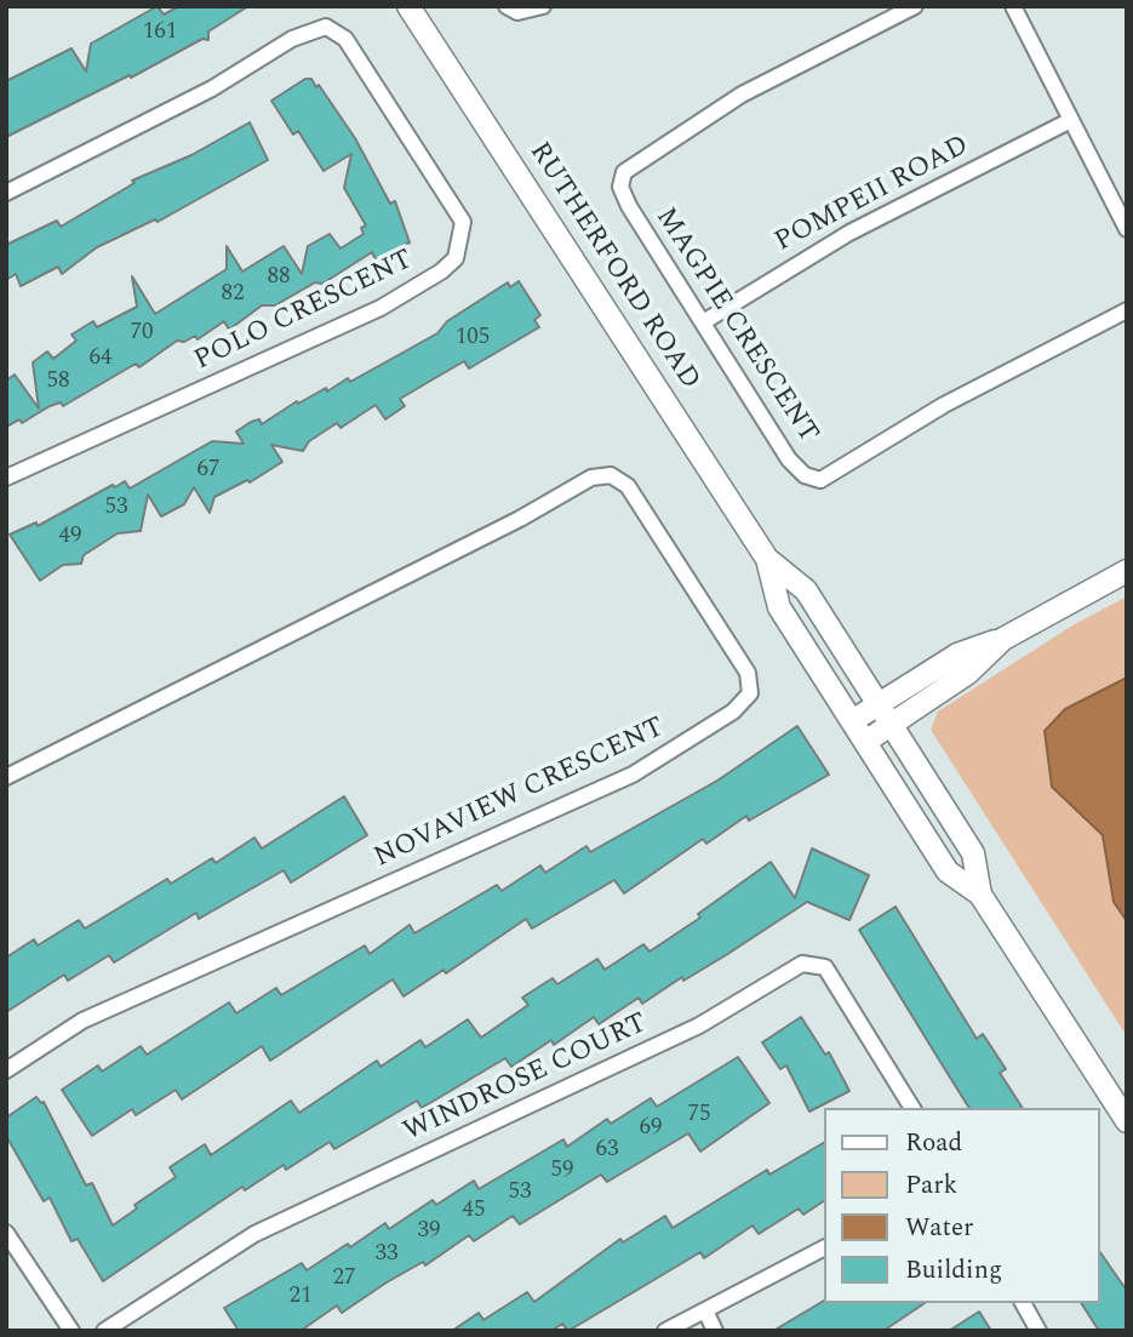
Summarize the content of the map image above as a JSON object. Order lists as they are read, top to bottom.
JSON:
{
  "streets": {
    "main road": ["RUTHERFORD ROAD"],
    "street": [
      "POMPEII ROAD",
      "POLO CRESCENT",
      "MAGPIE CRESCENT",
      "NOVAVIEW CRESCENT",
      "WINDROSE COURT"
    ]
  },
  "crossings": [
    ["POMPEII ROAD", "MAGPIE CRESCENT"]
  ],
  "house_numbers": [
    "161",
    "88",
    "82",
    "70",
    "105",
    "64",
    "58",
    "67",
    "53",
    "49",
    "75",
    "69",
    "63",
    "59",
    "53",
    "45",
    "39",
    "33",
    "27",
    "21"
  ],
  "legend": [
    "Road",
    "Park",
    "Water",
    "Building"
  ]
}
